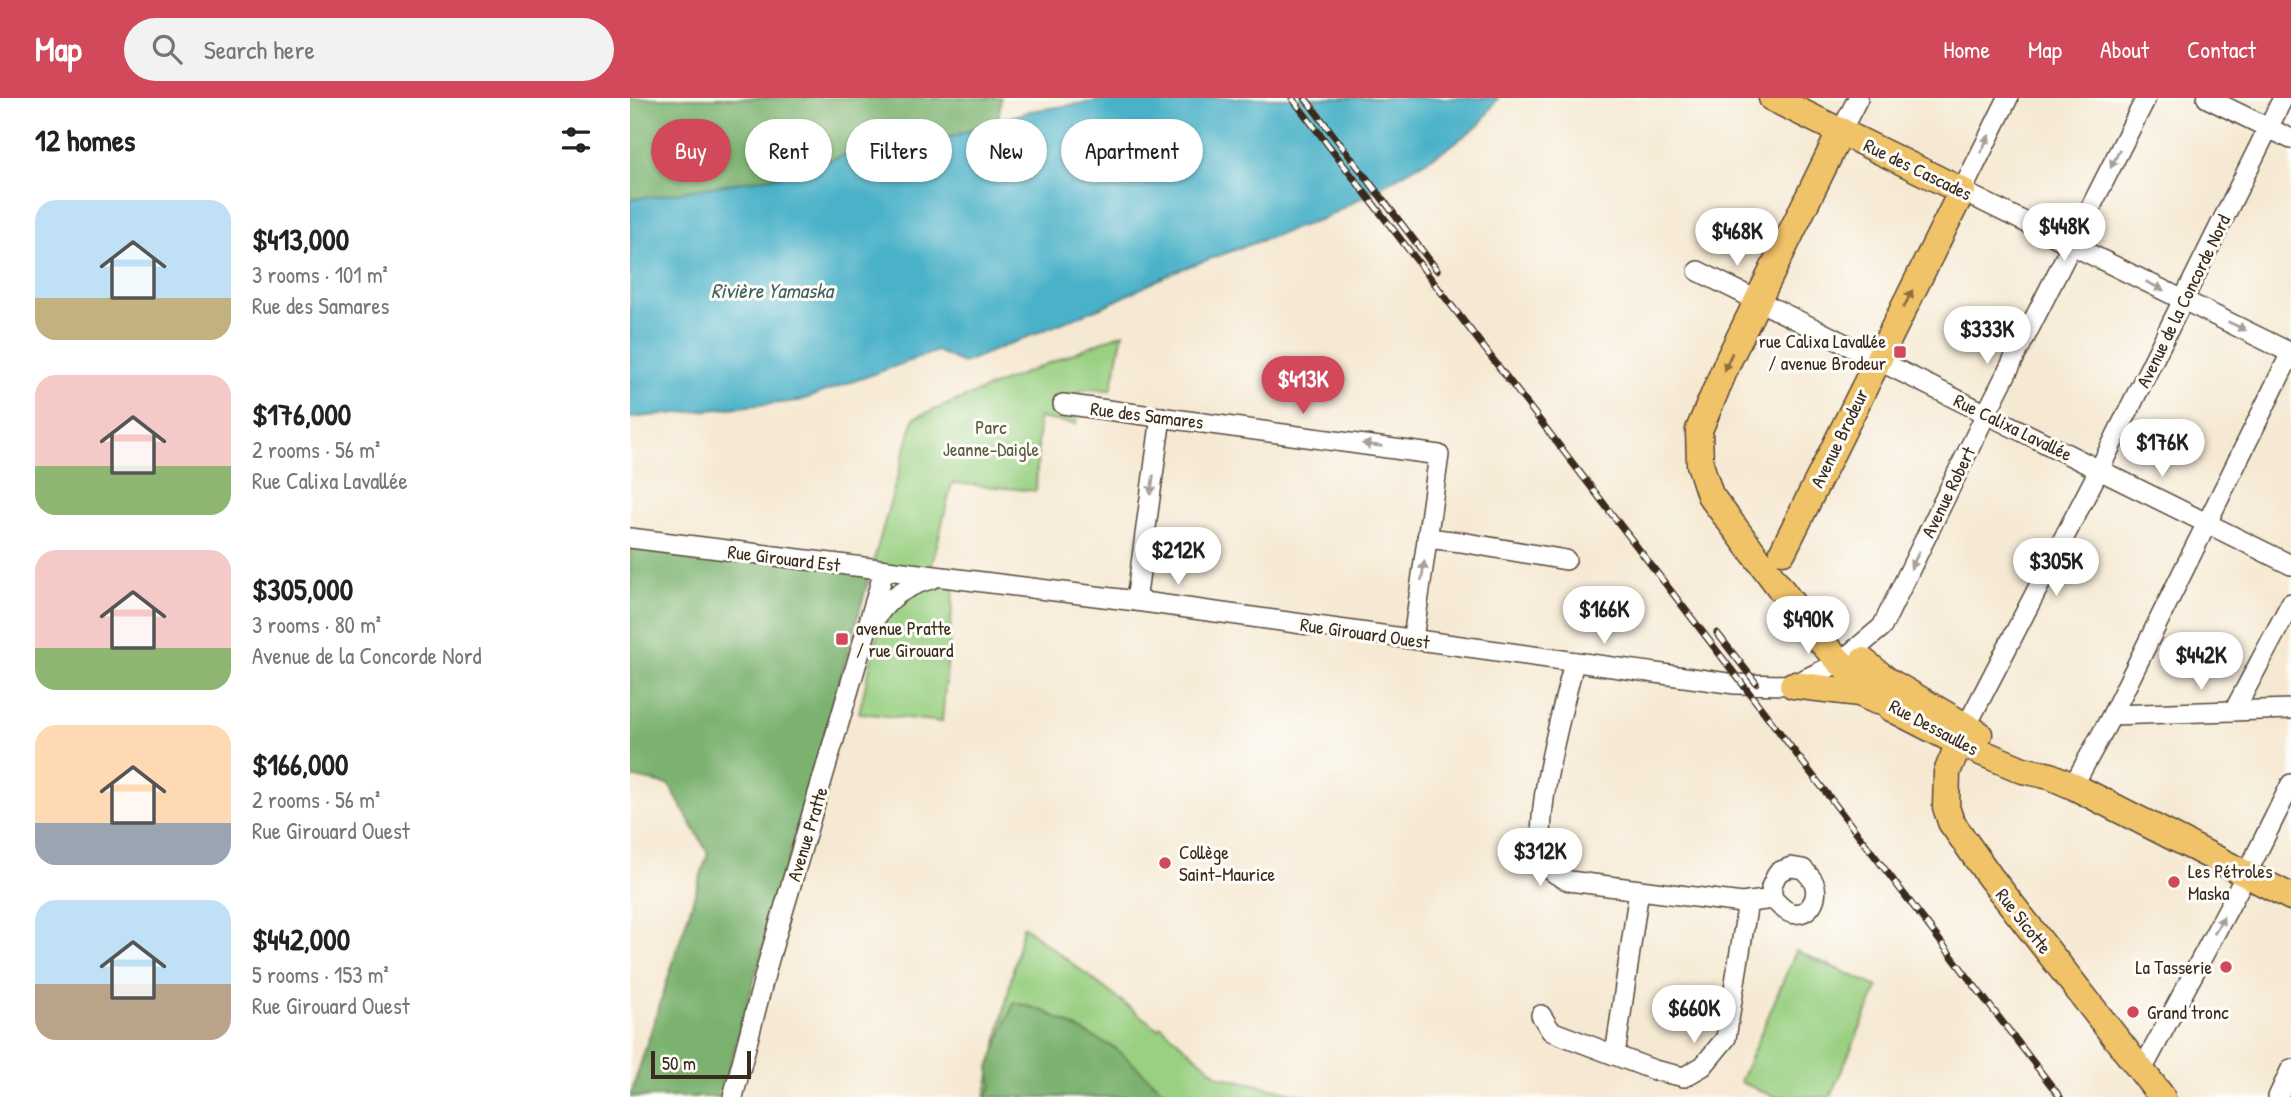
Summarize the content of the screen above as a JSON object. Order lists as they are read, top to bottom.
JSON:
{
  "streets": {
    "main road": [
      "Rue des Cascades",
      "Avenue Brodeur",
      "Rue Dessaulles",
      "Rue Sicotte"
    ],
    "street": [
      "Avenue de la Concorde Nord",
      "Rue des Samares",
      "Rue Calixa Lavallée",
      "Avenue Robert",
      "Rue Girouard Est",
      "Rue Girouard Ouest",
      "Avenue Pratte"
    ]
  },
  "crossings": [
    ["Rue des Cascades", "Avenue de la Concorde Nord"],
    ["Rue des Cascades", "Avenue Brodeur"],
    ["Rue des Cascades", "Avenue Robert"],
    ["Rue des Cascades", "Rue Dessaulles"],
    ["Avenue de la Concorde Nord", "Rue Calixa Lavallée"],
    ["Avenue de la Concorde Nord", "Rue Dessaulles"],
    ["Avenue de la Concorde Nord", "Rue Sicotte"],
    ["Rue Calixa Lavallée", "Avenue Brodeur"],
    ["Rue Calixa Lavallée", "Avenue Robert"],
    ["Rue Calixa Lavallée", "Rue Dessaulles"],
    ["Avenue Brodeur", "Rue Dessaulles"],
    ["Avenue Robert", "Rue Dessaulles"],
    ["Rue Girouard Est", "Rue Girouard Ouest"],
    ["Rue Girouard Est", "Avenue Pratte"],
    ["Rue Dessaulles", "Rue Sicotte"]
  ],
  "one_way": [
    "Rue des Cascades",
    "Rue des Samares",
    "Avenue Brodeur",
    "Avenue Robert"
  ],
  "water": ["Rivière Yamaska"],
  "parks": ["Parc Jeanne-Daigle"],
  "places": {
    "transit": ["rue Calixa Lavallée / avenue Brodeur", "avenue Pratte / rue Girouard"],
    "other": [
      "Collège Saint-Maurice",
      "Les Pétroles Maska",
      "La Tasserie",
      "Grand tronc"
    ]
  },
  "scale_bar": "50 m",
  "page": {
    "header": "Map",
    "search": "Search here",
    "nav": [
      "Home",
      "Map",
      "About",
      "Contact"
    ],
    "heading": "12 homes",
    "chip": [
      "Buy",
      "Rent",
      "Filters",
      "New",
      "Apartment"
    ],
    "list": [
      {
        "name": "$413,000",
        "note": "3 rooms · 101 m² · Rue des Samares"
      },
      {
        "name": "$176,000",
        "note": "2 rooms · 56 m² · Rue Calixa Lavallée"
      },
      {
        "name": "$305,000",
        "note": "3 rooms · 80 m² · Avenue de la Concorde Nord"
      },
      {
        "name": "$166,000",
        "note": "2 rooms · 56 m² · Rue Girouard Ouest"
      },
      {
        "name": "$442,000",
        "note": "5 rooms · 153 m² · Rue Girouard Ouest"
      }
    ],
    "price": [
      "$448K",
      "$468K",
      "$333K",
      "$413K",
      "$176K",
      "$212K",
      "$305K",
      "$166K",
      "$490K",
      "$442K",
      "$312K",
      "$660K"
    ],
    "scale": "50 m"
  }
}
